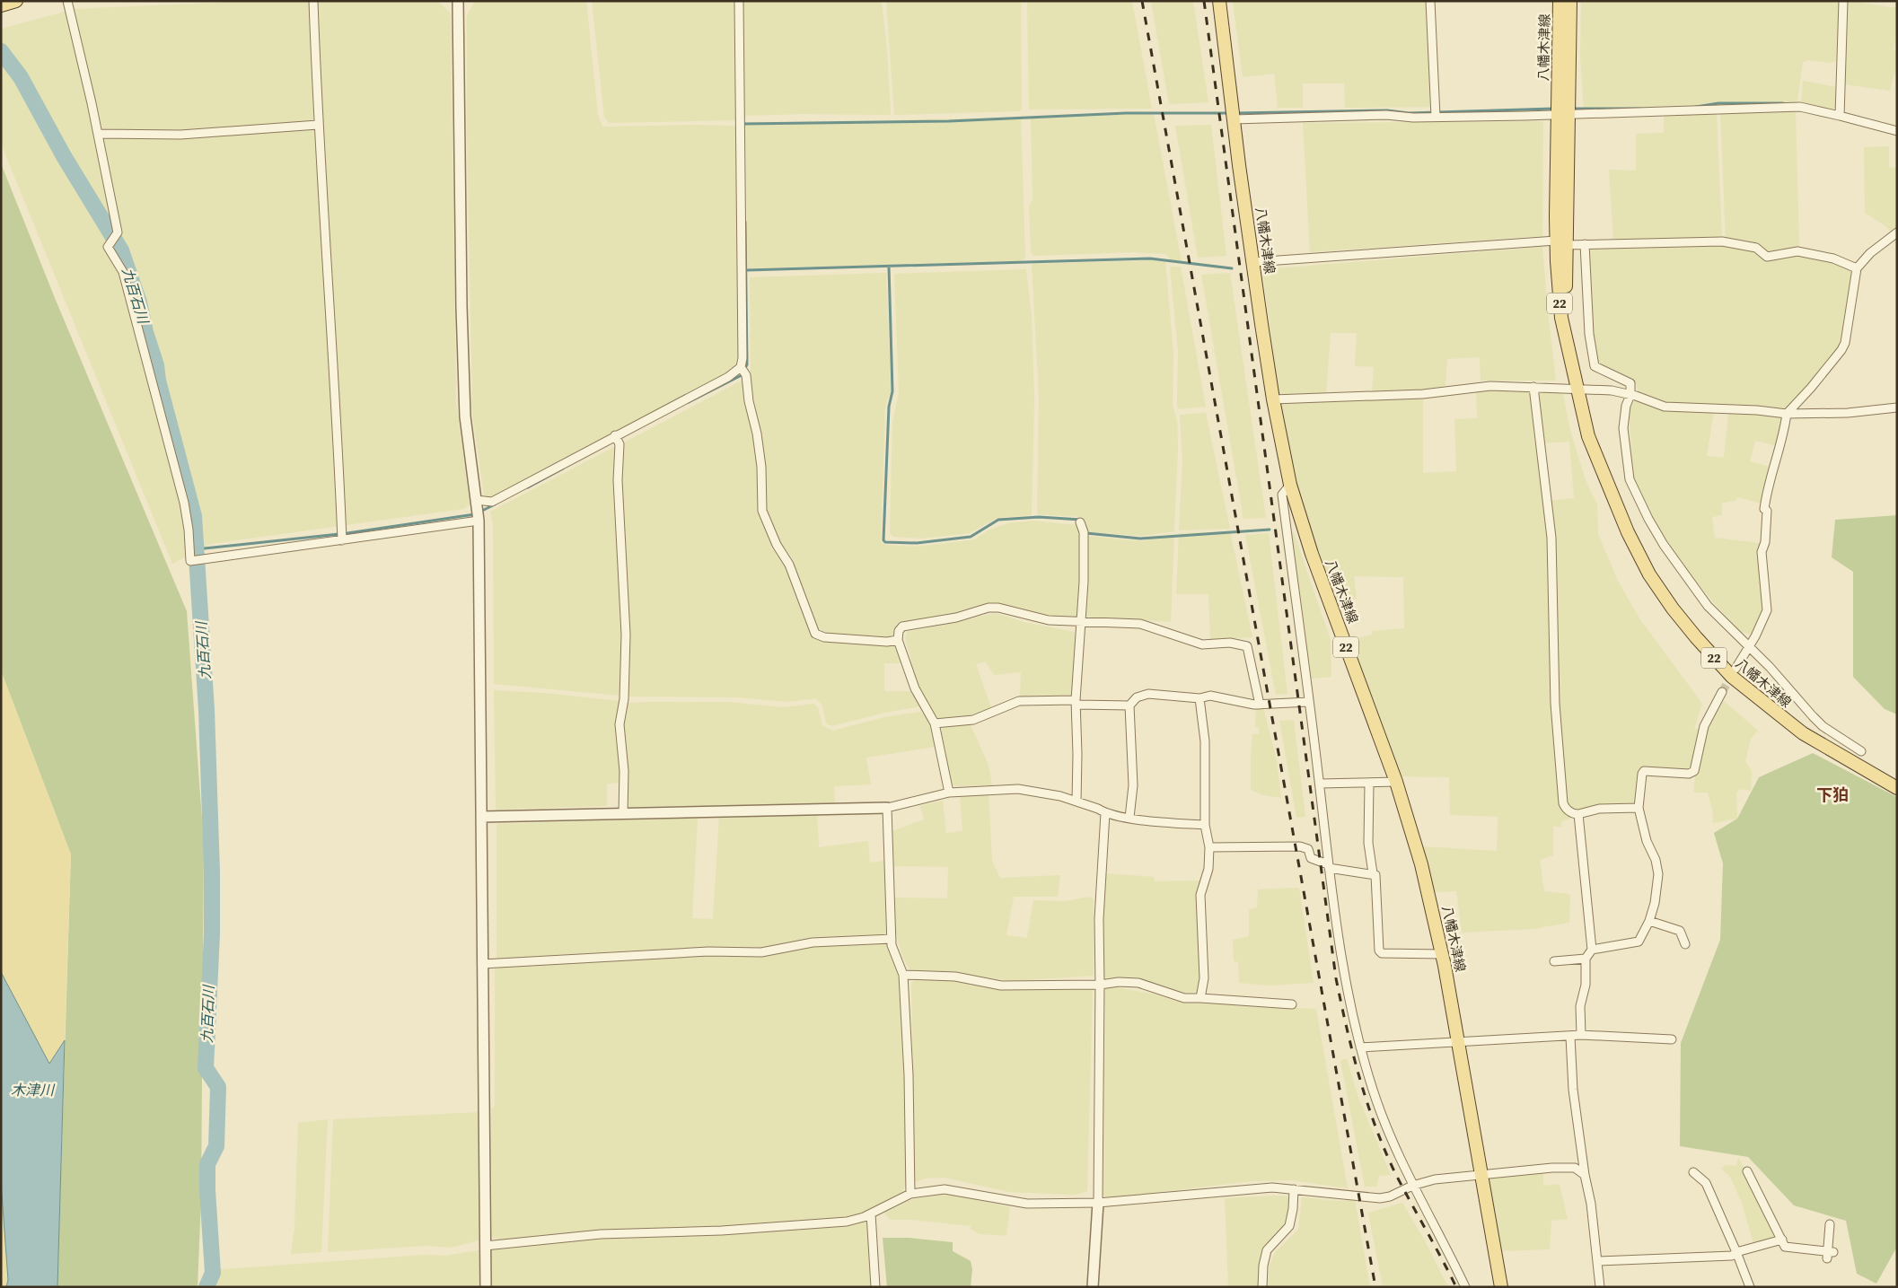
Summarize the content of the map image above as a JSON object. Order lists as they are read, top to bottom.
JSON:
{
  "streets": {
    "main road": ["八幡木津線", "22"]
  },
  "districts": ["下狛"],
  "water": ["九百石川", "木津川"]
}
